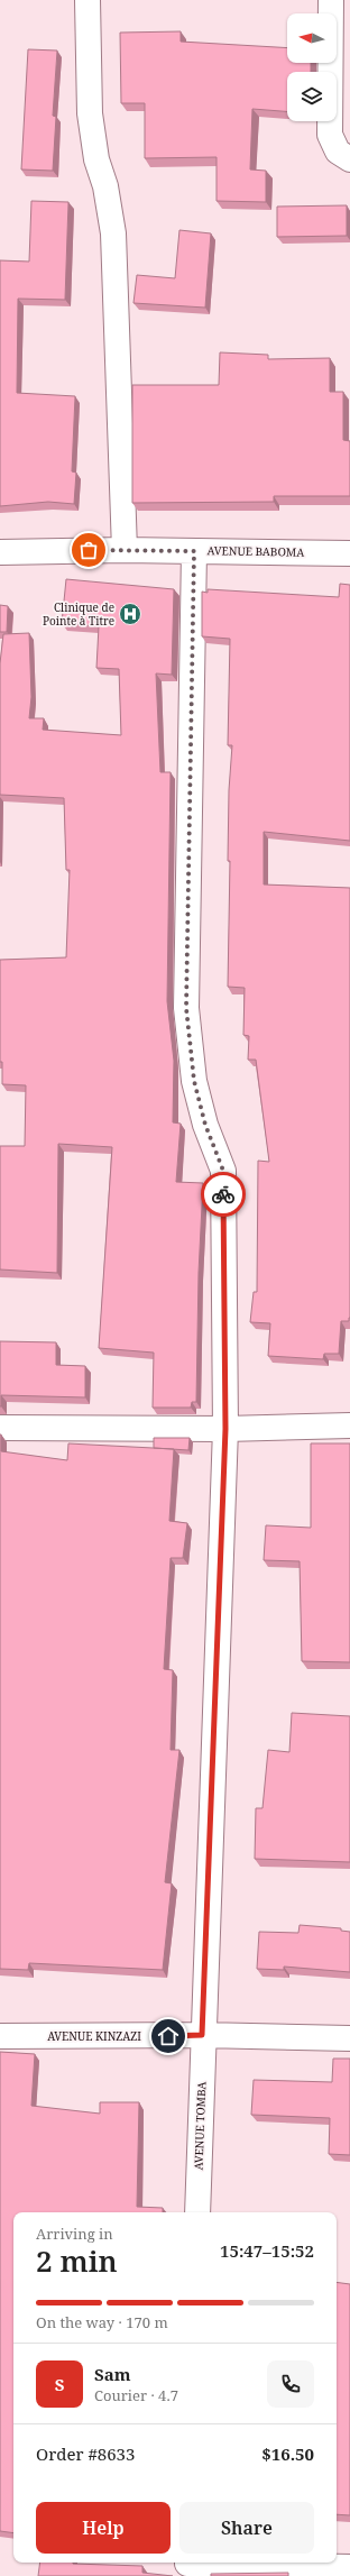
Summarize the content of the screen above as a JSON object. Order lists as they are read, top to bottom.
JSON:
{
  "streets": {
    "street": ["AVENUE BABOMA", "AVENUE KINZAZI", "AVENUE TOMBA"]
  },
  "crossings": [
    ["AVENUE BABOMA", "AVENUE TOMBA"],
    ["AVENUE KINZAZI", "AVENUE TOMBA"]
  ],
  "places": {
    "hospital": ["Clinique de Pointe à Titre"]
  },
  "north": "left",
  "page": {
    "heading": ["2 min", "Arriving in", "15:47–15:52"],
    "panel": [
      "Sam",
      "Courier · 4.7",
      "Order #8633",
      "$16.50"
    ],
    "bar": "On the way · 170 m",
    "round": "S",
    "buttons": ["Help", "Share"]
  }
}
